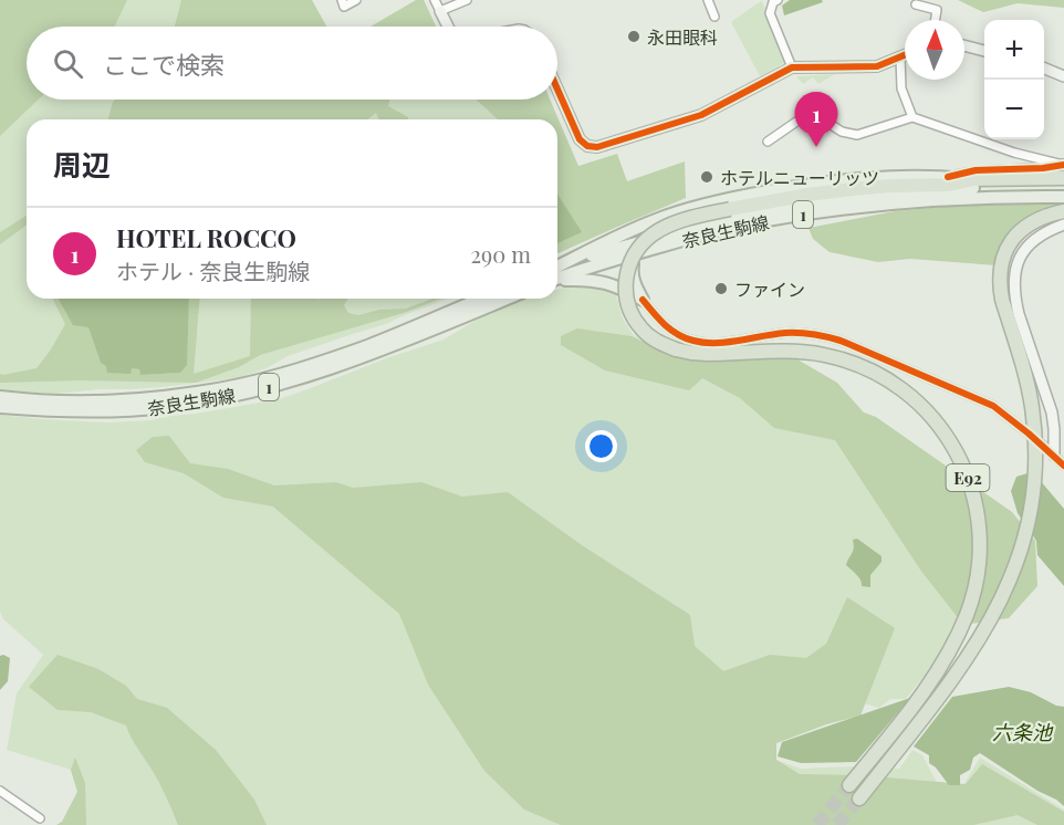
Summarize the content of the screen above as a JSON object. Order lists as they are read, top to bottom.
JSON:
{
  "streets": {
    "highway": ["E92"],
    "main road": ["1", "奈良生駒線"]
  },
  "crossings": [
    ["奈良生駒線", "E92"]
  ],
  "water": ["六条池"],
  "places": ["永田眼科", "ホテルニューリッツ", "ファイン"],
  "north": "top",
  "page": {
    "map_buttons": ["+", "−"],
    "search": "ここで検索",
    "pins": "1",
    "heading": "周辺",
    "list": [
      {
        "mark": "1",
        "name": "HOTEL ROCCO",
        "note": "ホテル · 奈良生駒線",
        "value": "290 m"
      }
    ]
  }
}
